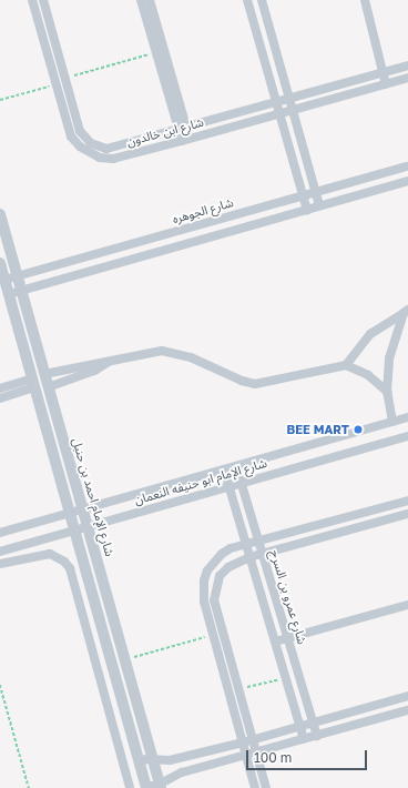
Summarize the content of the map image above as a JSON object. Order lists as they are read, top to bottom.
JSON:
{
  "streets": {
    "street": [
      "شارع ابن خالدون",
      "شارع الجوهره",
      "شارع الإمام ابو حنيفه النعمان",
      "شارع الإمام احمد بن حنبل",
      "شارع عمرو بن السرح"
    ]
  },
  "crossings": [
    ["شارع الجوهره", "شارع الإمام احمد بن حنبل"],
    ["شارع الإمام ابو حنيفه النعمان", "شارع الإمام احمد بن حنبل"],
    ["شارع الإمام ابو حنيفه النعمان", "شارع عمرو بن السرح"]
  ],
  "places": ["BEE MART"],
  "scale_bar": "100 m"
}
